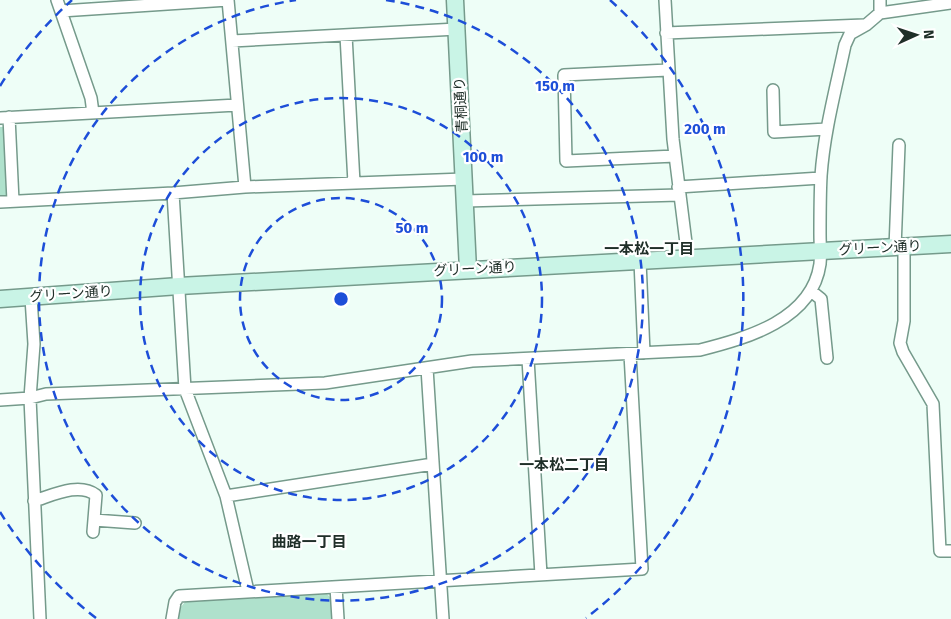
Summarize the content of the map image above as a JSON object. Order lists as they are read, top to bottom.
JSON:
{
  "streets": {
    "street": ["青桐通り", "グリーン通り"]
  },
  "crossings": [
    ["青桐通り", "グリーン通り"]
  ],
  "districts": ["一本松一丁目", "一本松二丁目", "曲路一丁目"],
  "north": "right",
  "rings": [
    "150 m",
    "200 m",
    "100 m",
    "50 m"
  ]
}
